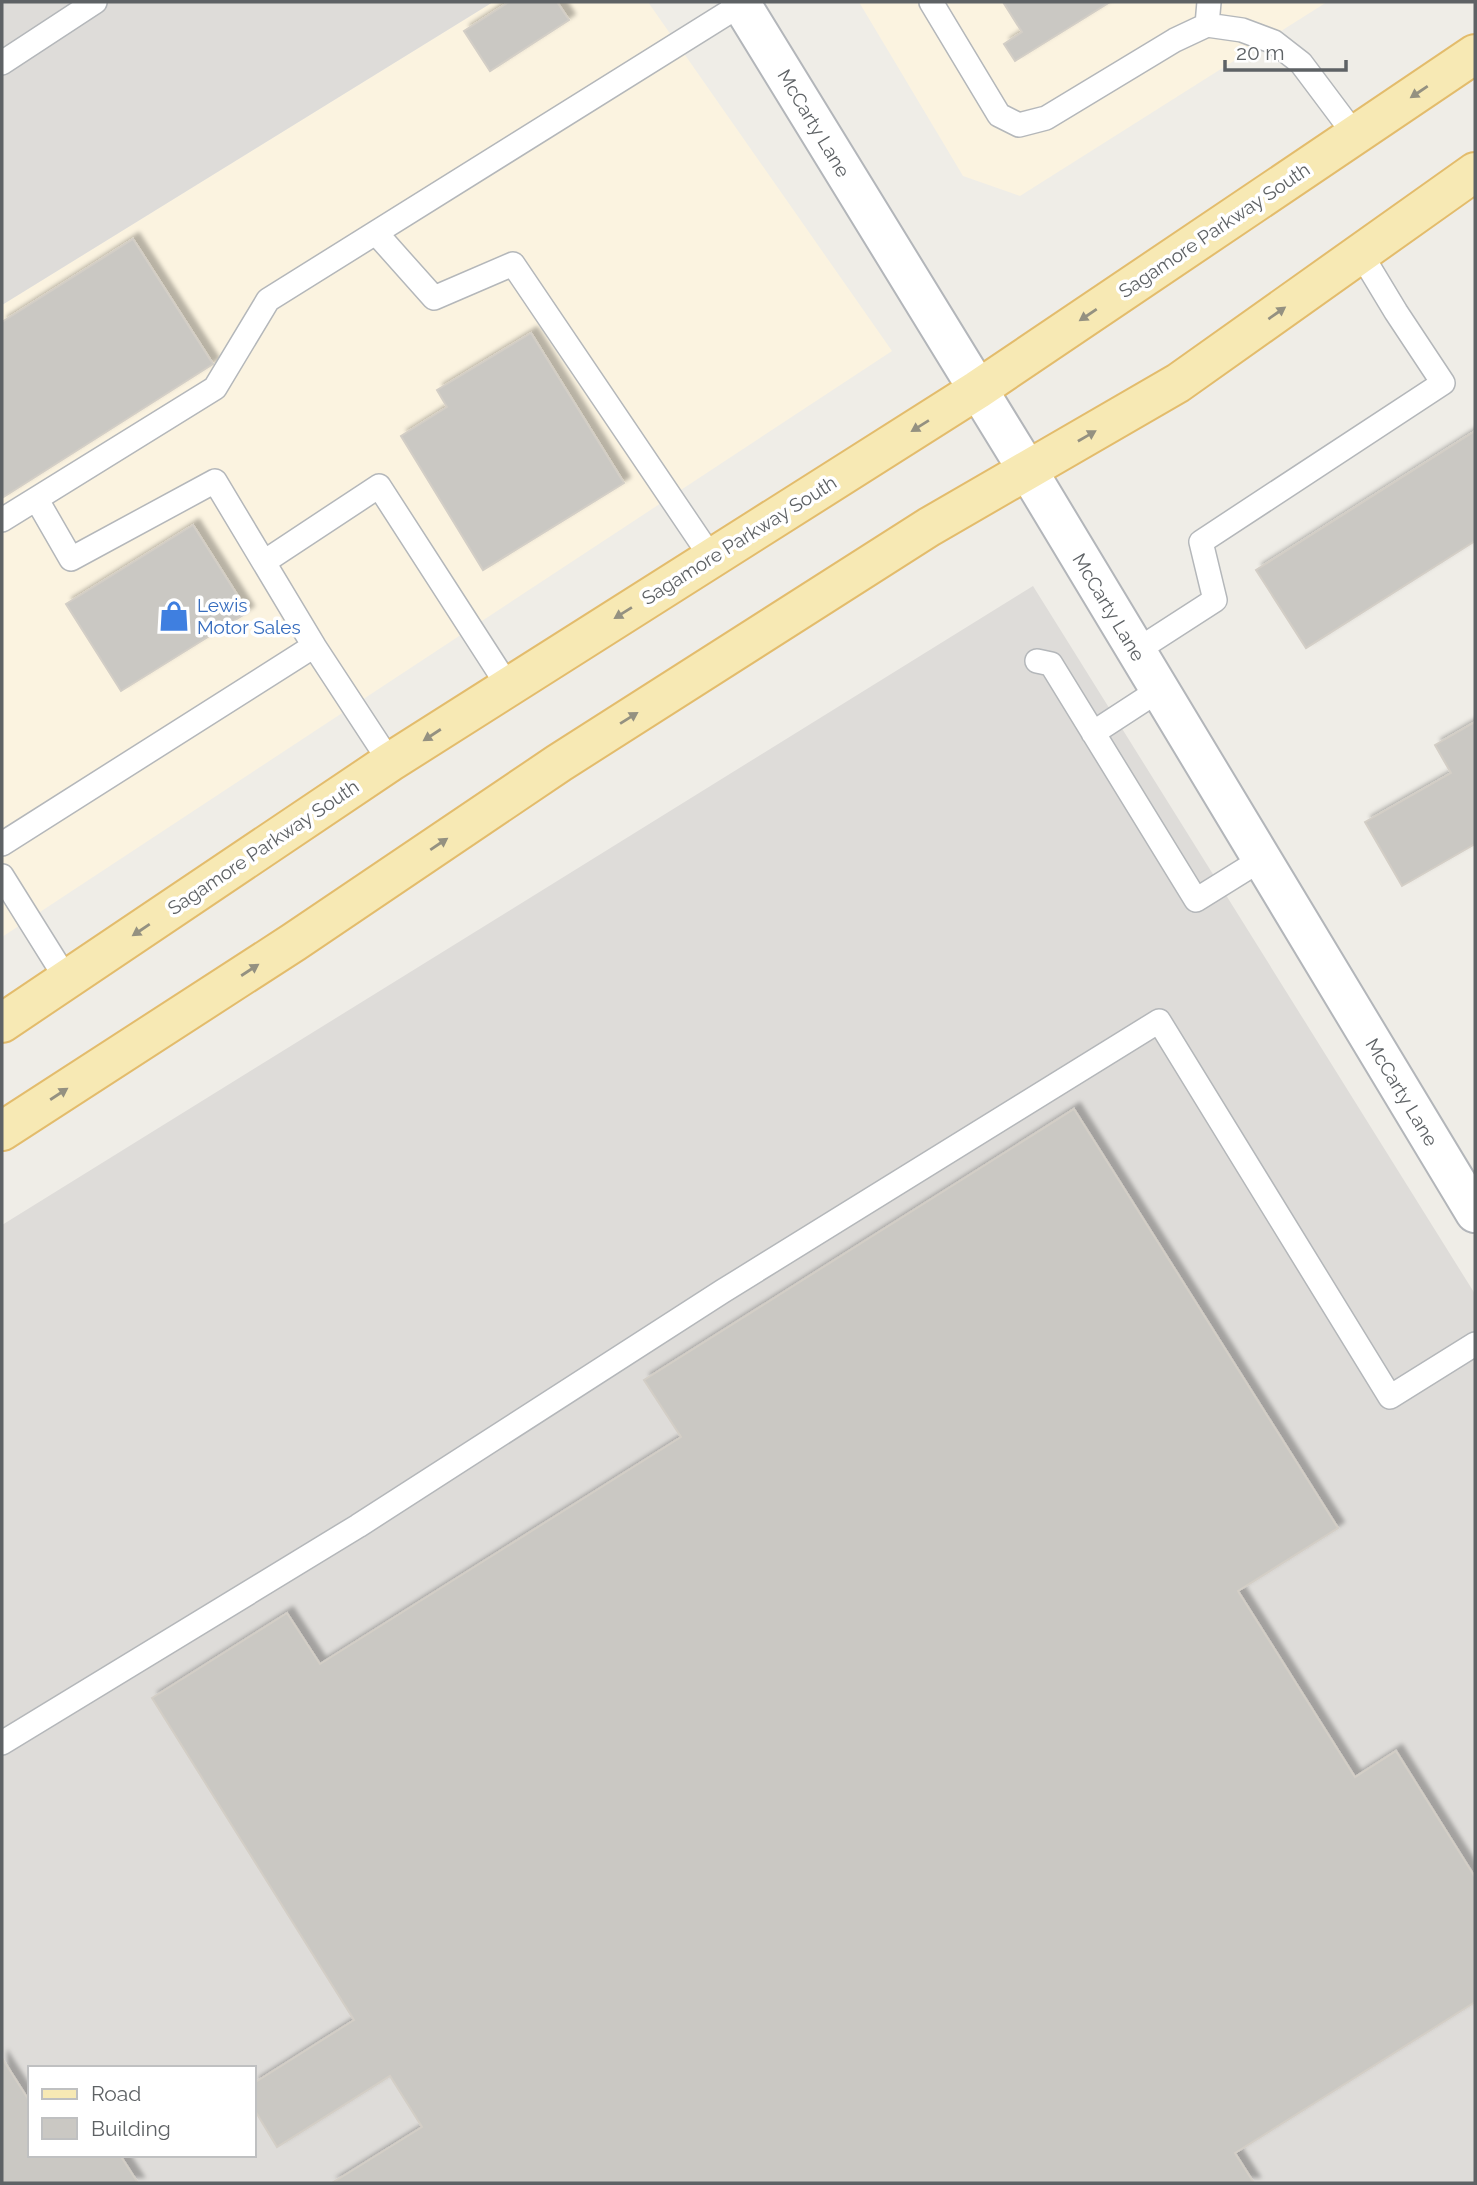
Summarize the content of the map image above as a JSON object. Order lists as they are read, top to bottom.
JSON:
{
  "streets": {
    "main road": ["McCarty Lane", "Sagamore Parkway South"]
  },
  "crossings": [
    ["McCarty Lane", "Sagamore Parkway South"]
  ],
  "places": {
    "shop": ["Lewis Motor Sales"]
  },
  "legend": ["Road", "Building"],
  "scale_bar": "20 m"
}
